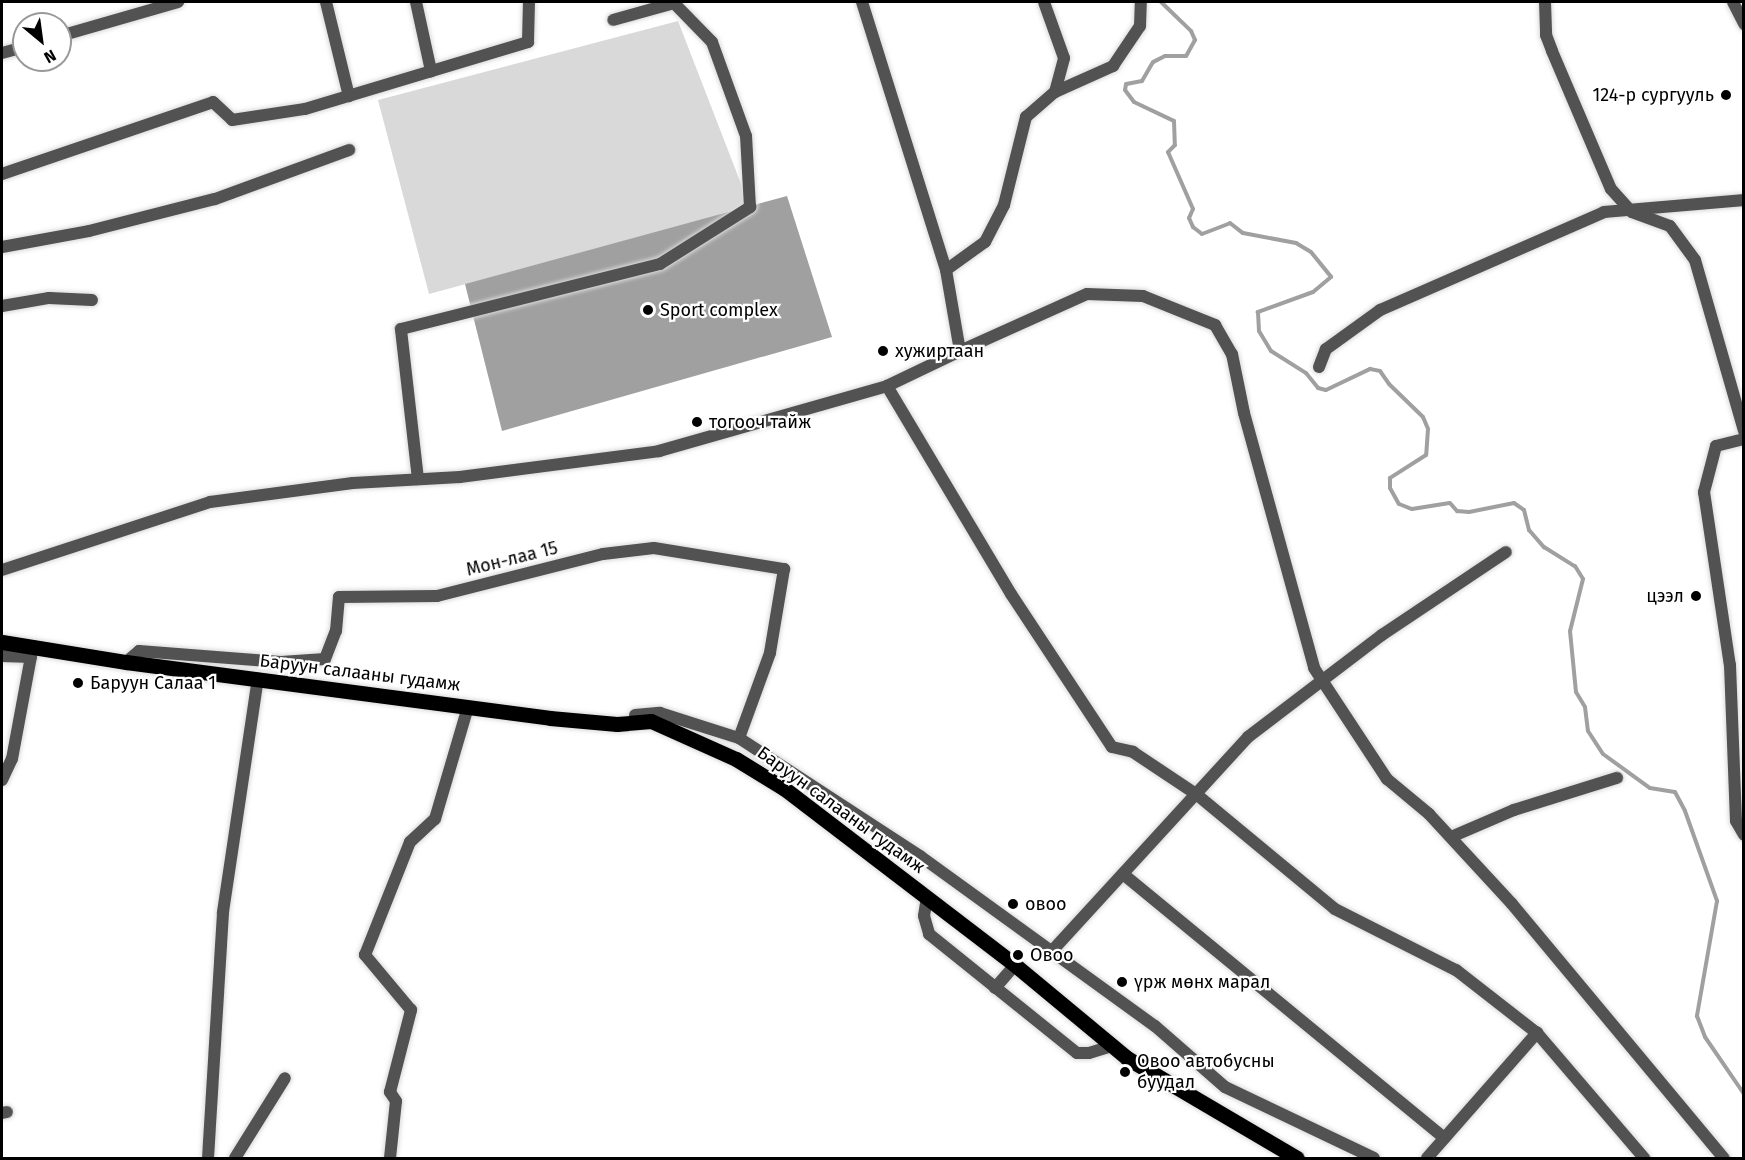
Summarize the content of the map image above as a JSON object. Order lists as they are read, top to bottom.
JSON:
{
  "streets": {
    "main road": ["Баруун салааны гудамж"],
    "street": ["Мон-лаа 15"]
  },
  "crossings": [
    ["Мон-лаа 15", "Баруун салааны гудамж"]
  ],
  "places": [
    "124-р сургууль",
    "Sport complex",
    "хужиртаан",
    "тогооч тайж",
    "цээл",
    "Баруун Салаа 1",
    "овоо",
    "Овоо",
    "үрж мөнх марал",
    "Овоо автобусны буудал"
  ],
  "north": "bottom right"
}
